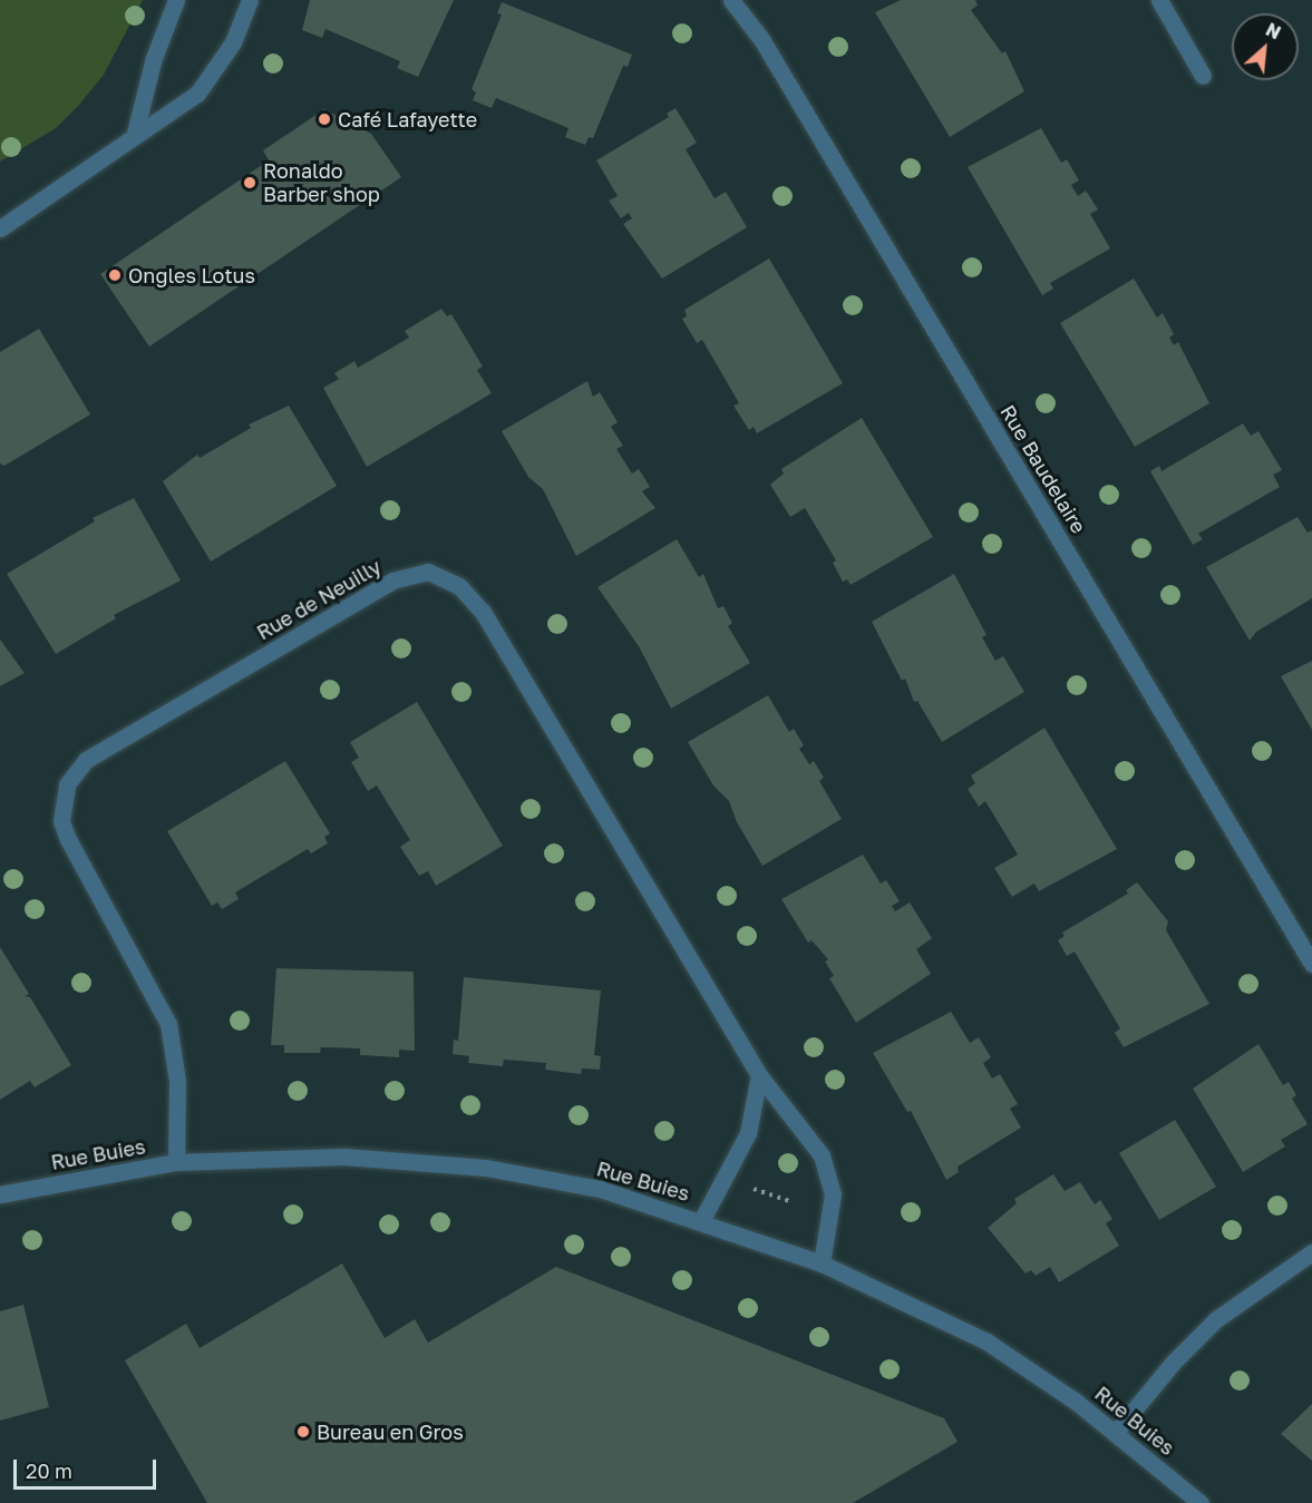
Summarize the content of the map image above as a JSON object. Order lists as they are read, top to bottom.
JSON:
{
  "streets": {
    "street": ["Rue Baudelaire", "Rue de Neuilly", "Rue Buies"]
  },
  "crossings": [
    ["Rue de Neuilly", "Rue Buies"]
  ],
  "places": [
    "Café Lafayette",
    "Ronaldo Barber shop",
    "Ongles Lotus",
    "Bureau en Gros"
  ],
  "scale_bar": "20 m",
  "north": "top right"
}
